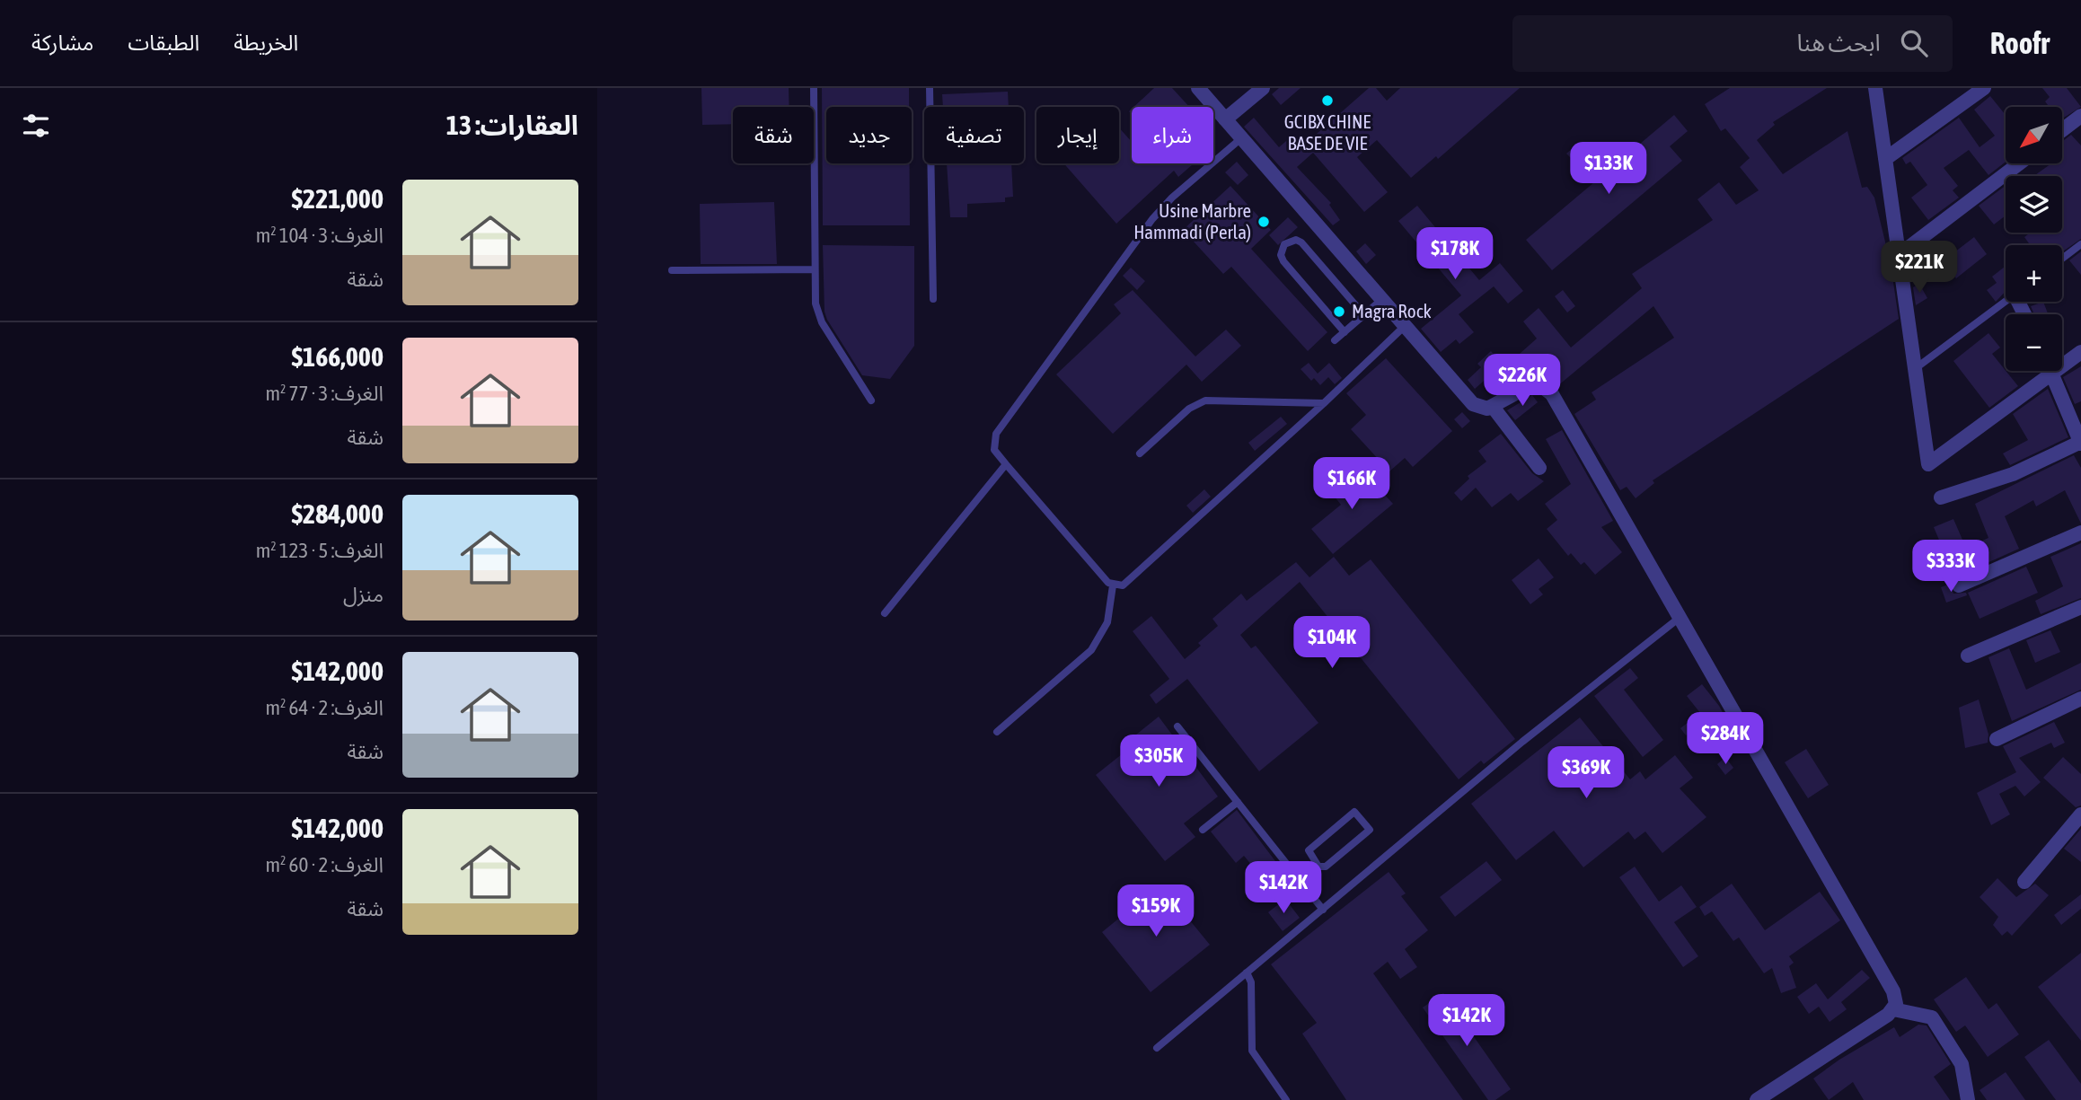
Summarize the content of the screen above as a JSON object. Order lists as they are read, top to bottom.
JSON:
{
  "places": ["GCIBX CHINE BASE DE VIE", "Usine Marbre Hammadi (Perla)", "Magra Rock"],
  "north": "bottom left",
  "page": {
    "header": "Roofr",
    "search": "ابحث هنا",
    "nav": ["الخريطة", "الطبقات", "مشاركة"],
    "heading": "العقارات: 13",
    "map_buttons": ["+", "−"],
    "chip": [
      "شراء",
      "إيجار",
      "تصفية",
      "جديد",
      "شقة"
    ],
    "price": [
      "$133K",
      "$178K",
      "$221K",
      "$226K",
      "$166K",
      "$333K",
      "$104K",
      "$284K",
      "$305K",
      "$369K",
      "$142K",
      "$159K",
      "$142K"
    ],
    "list": [
      {
        "name": "$221,000",
        "note": "الغرف: 3 · 104 m² · شقة"
      },
      {
        "name": "$166,000",
        "note": "الغرف: 3 · 77 m² · شقة"
      },
      {
        "name": "$284,000",
        "note": "الغرف: 5 · 123 m² · منزل"
      },
      {
        "name": "$142,000",
        "note": "الغرف: 2 · 64 m² · شقة"
      },
      {
        "name": "$142,000",
        "note": "الغرف: 2 · 60 m² · شقة"
      }
    ]
  }
}
